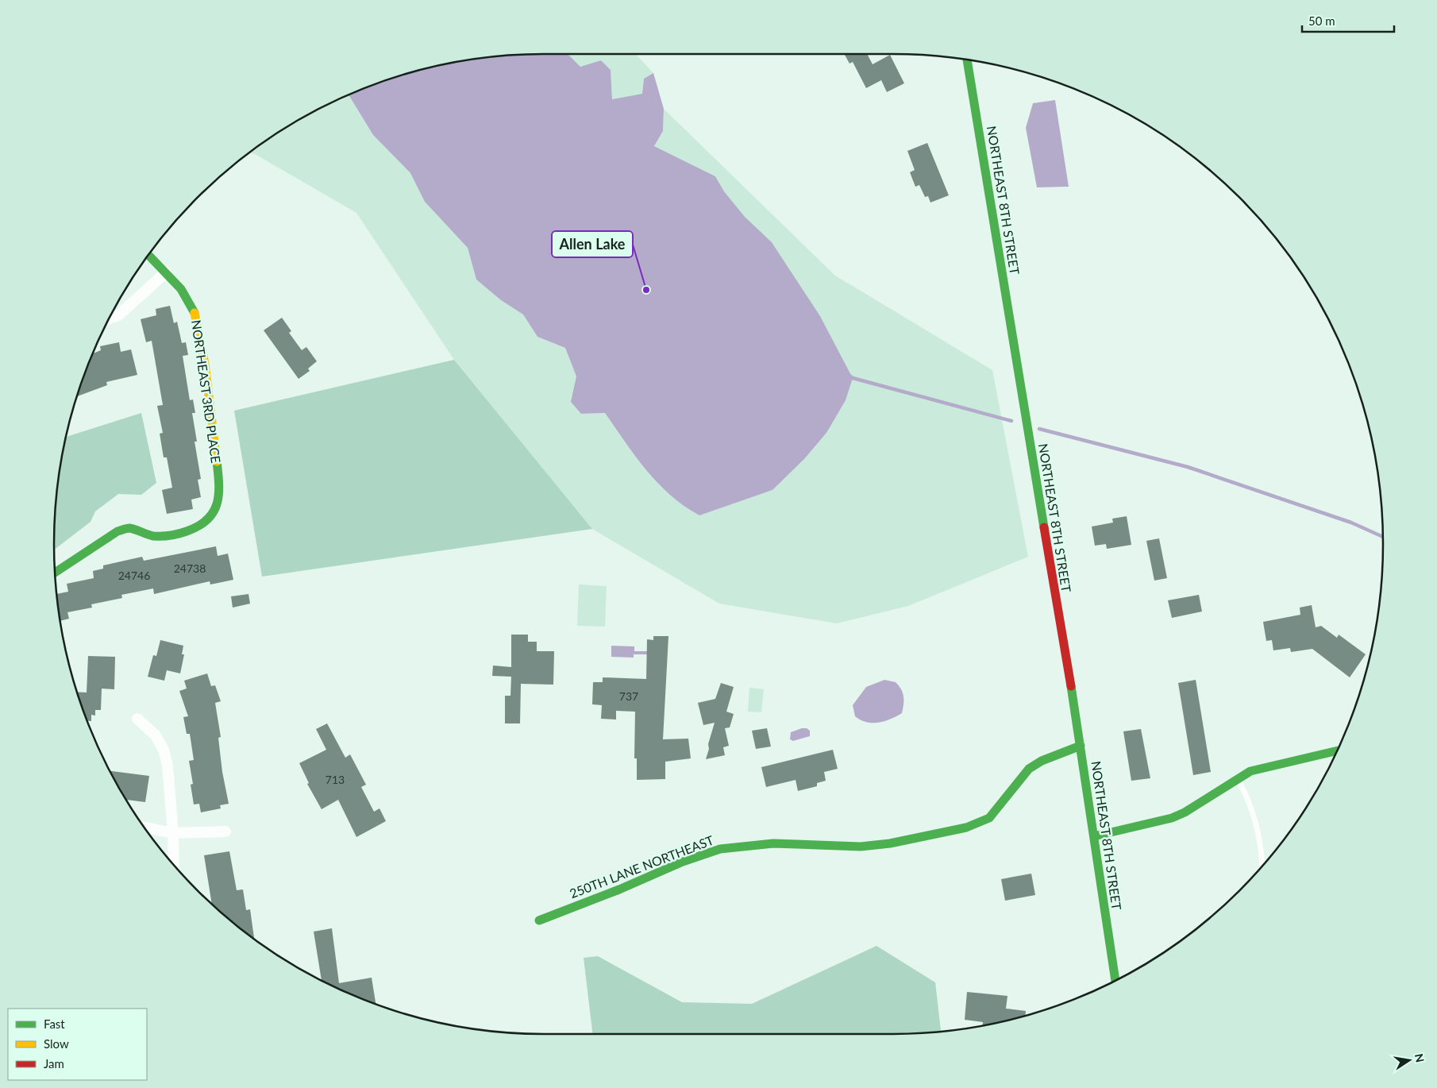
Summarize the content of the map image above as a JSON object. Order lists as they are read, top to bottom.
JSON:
{
  "streets": {
    "street": ["NORTHEAST 8TH STREET", "NORTHEAST 3RD PLACE", "250TH LANE NORTHEAST"]
  },
  "crossings": [
    ["NORTHEAST 8TH STREET", "250TH LANE NORTHEAST"]
  ],
  "places": ["Allen Lake"],
  "house_numbers": [
    "24738",
    "24746",
    "737",
    "713"
  ],
  "legend": ["Fast", "Slow", "Jam"],
  "scale_bar": "50 m",
  "north": "right"
}
